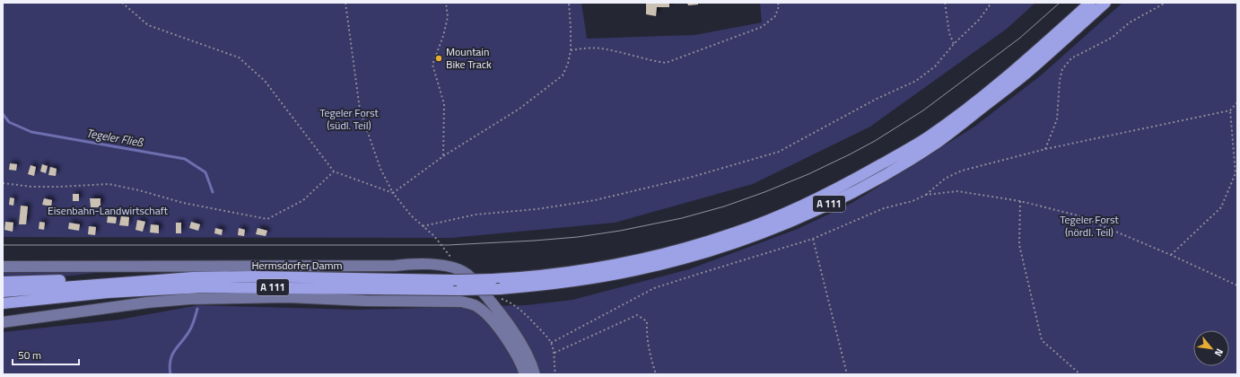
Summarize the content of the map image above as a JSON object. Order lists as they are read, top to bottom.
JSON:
{
  "streets": {
    "highway": ["A 111"],
    "main road": ["Hermsdorfer Damm"]
  },
  "water": ["Tegeler Fließ"],
  "parks": ["Tegeler Forst (südl. Teil)", "Eisenbahn-Landwirtschaft", "Tegeler Forst (nördl. Teil)"],
  "places": ["Mountain Bike Track"],
  "scale_bar": "50 m",
  "north": "bottom right"
}
